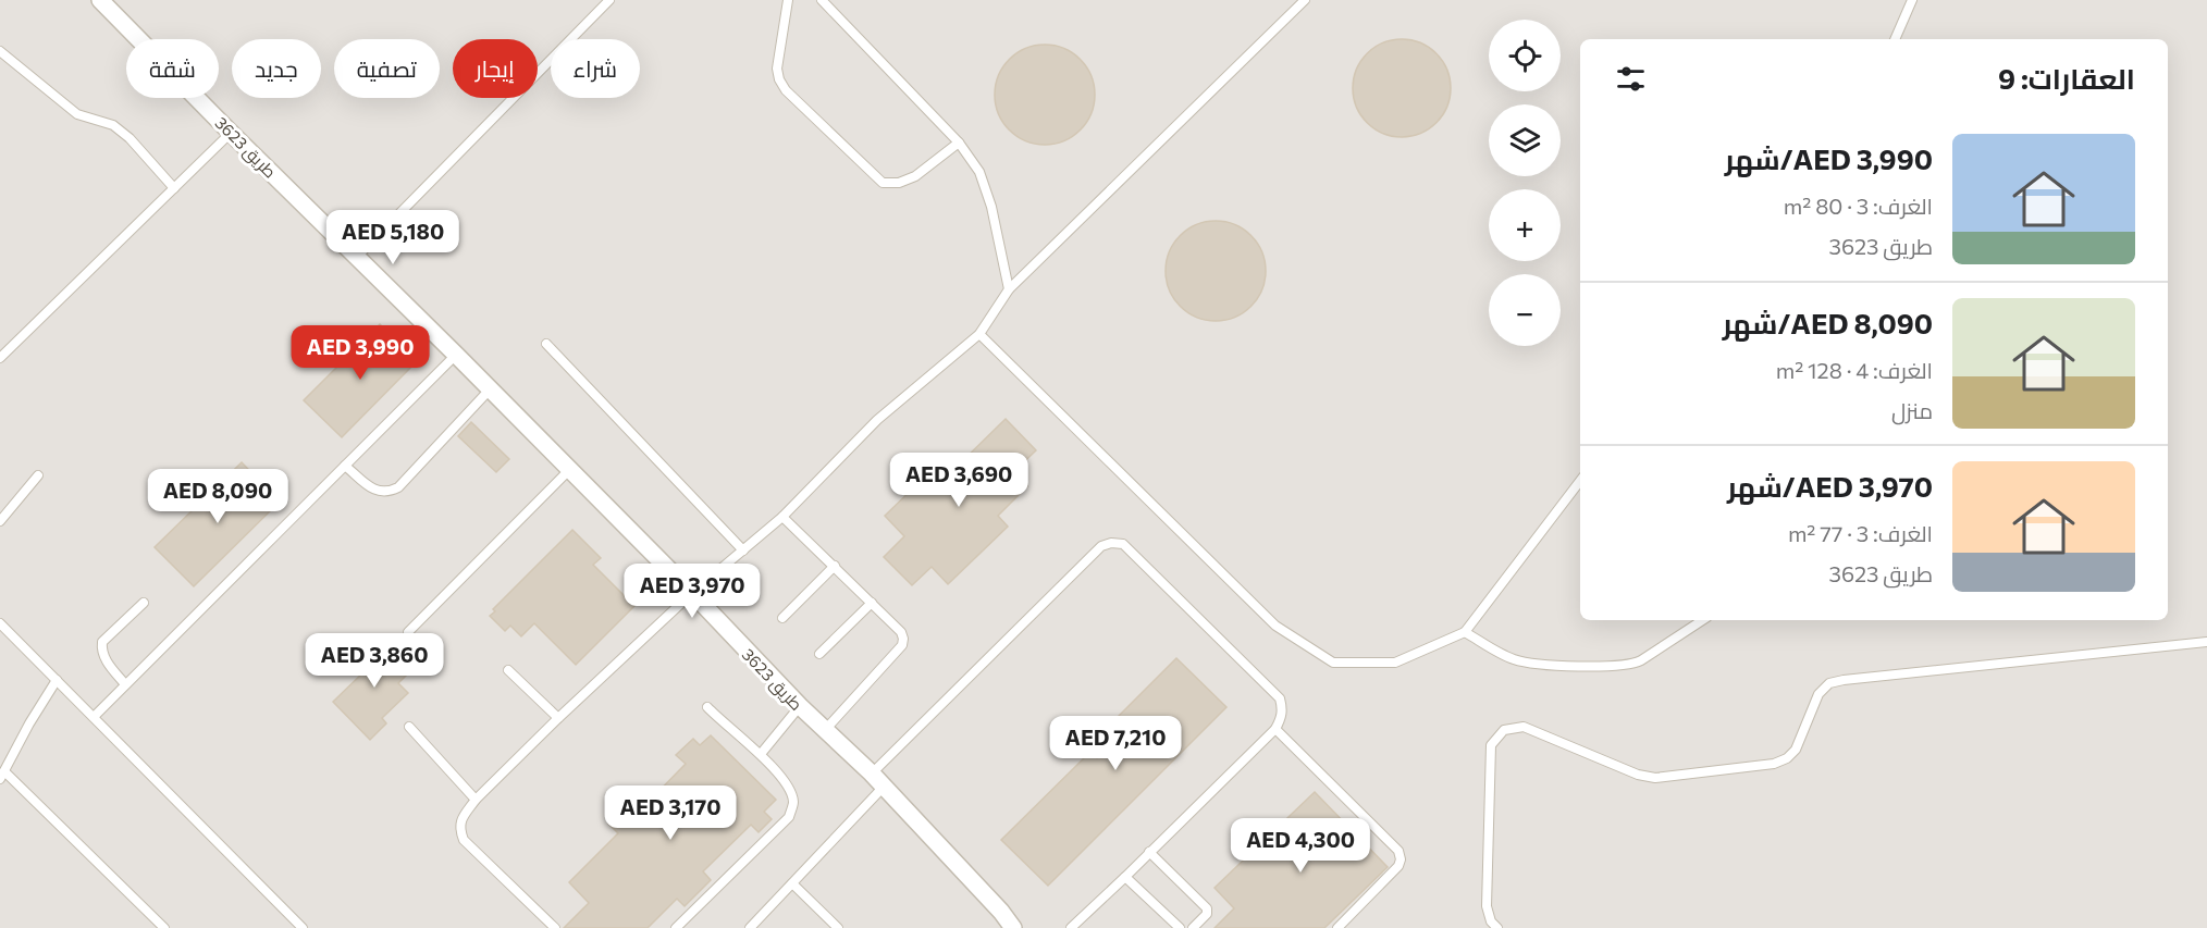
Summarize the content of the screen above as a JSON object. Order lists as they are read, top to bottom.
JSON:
{
  "streets": {
    "street": ["طريق 3623"]
  },
  "page": {
    "map_buttons": ["+", "−"],
    "chip": [
      "شراء",
      "إيجار",
      "تصفية",
      "جديد",
      "شقة"
    ],
    "heading": "العقارات: 9",
    "list": [
      {
        "name": "AED 3,990/شهر",
        "note": "الغرف: 3 · 80 m² · طريق 3623"
      },
      {
        "name": "AED 8,090/شهر",
        "note": "الغرف: 4 · 128 m² · منزل"
      },
      {
        "name": "AED 3,970/شهر",
        "note": "الغرف: 3 · 77 m² · طريق 3623"
      }
    ],
    "price": [
      "AED 5,180",
      "AED 3,990",
      "AED 3,690",
      "AED 8,090",
      "AED 3,970",
      "AED 3,860",
      "AED 7,210",
      "AED 3,170",
      "AED 4,300"
    ]
  }
}
